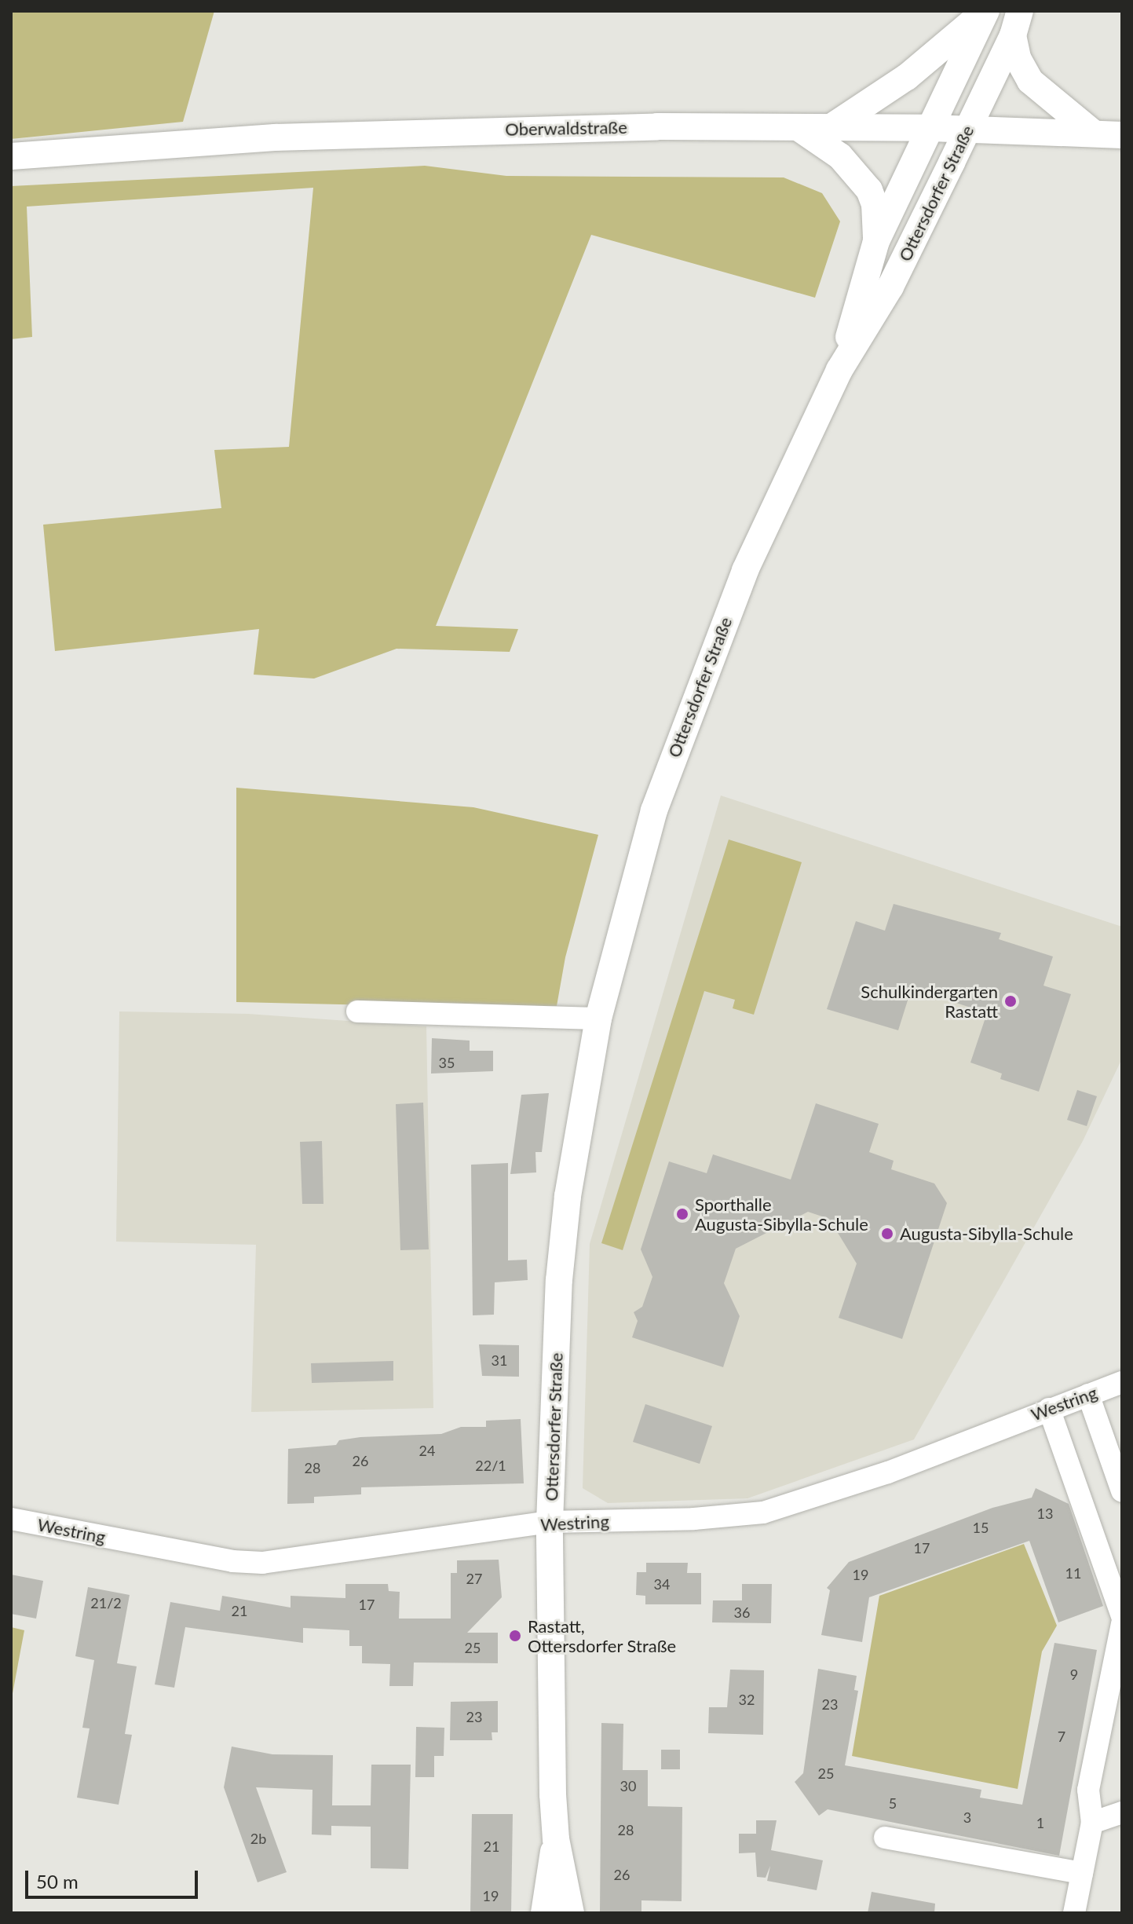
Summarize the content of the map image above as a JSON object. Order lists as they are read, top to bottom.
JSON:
{
  "streets": {
    "street": ["Oberwaldstraße", "Ottersdorfer Straße", "Westring"]
  },
  "crossings": [
    ["Oberwaldstraße", "Ottersdorfer Straße"],
    ["Ottersdorfer Straße", "Westring"]
  ],
  "places": [
    "Schulkindergarten Rastatt",
    "Sporthalle Augusta-Sibylla-Schule",
    "Augusta-Sibylla-Schule",
    "Rastatt, Ottersdorfer Straße"
  ],
  "house_numbers": [
    "35",
    "31",
    "24",
    "26",
    "22/1",
    "28",
    "13",
    "15",
    "17",
    "11",
    "19",
    "27",
    "34",
    "21/2",
    "17",
    "21",
    "36",
    "25",
    "9",
    "32",
    "23",
    "23",
    "7",
    "25",
    "30",
    "5",
    "3",
    "1",
    "28",
    "2b",
    "21",
    "26",
    "19"
  ],
  "scale_bar": "50 m"
}
